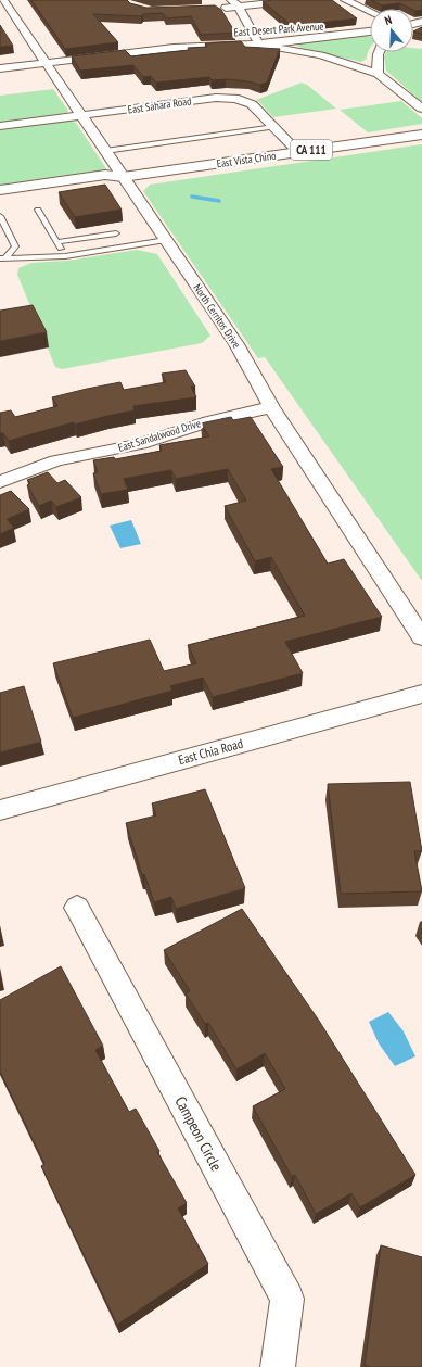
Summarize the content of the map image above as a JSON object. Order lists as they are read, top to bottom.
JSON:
{
  "streets": {
    "main road": ["CA 111", "East Vista Chino"],
    "street": [
      "East Desert Park Avenue",
      "East Sahara Road",
      "North Cerritos Drive",
      "East Sandalwood Drive",
      "East Chia Road",
      "Campeon Circle"
    ]
  },
  "crossings": [
    ["East Desert Park Avenue", "North Cerritos Drive"],
    ["East Sahara Road", "East Vista Chino"],
    ["East Sahara Road", "North Cerritos Drive"],
    ["East Vista Chino", "North Cerritos Drive"],
    ["North Cerritos Drive", "East Sandalwood Drive"]
  ],
  "north": "top"
}
